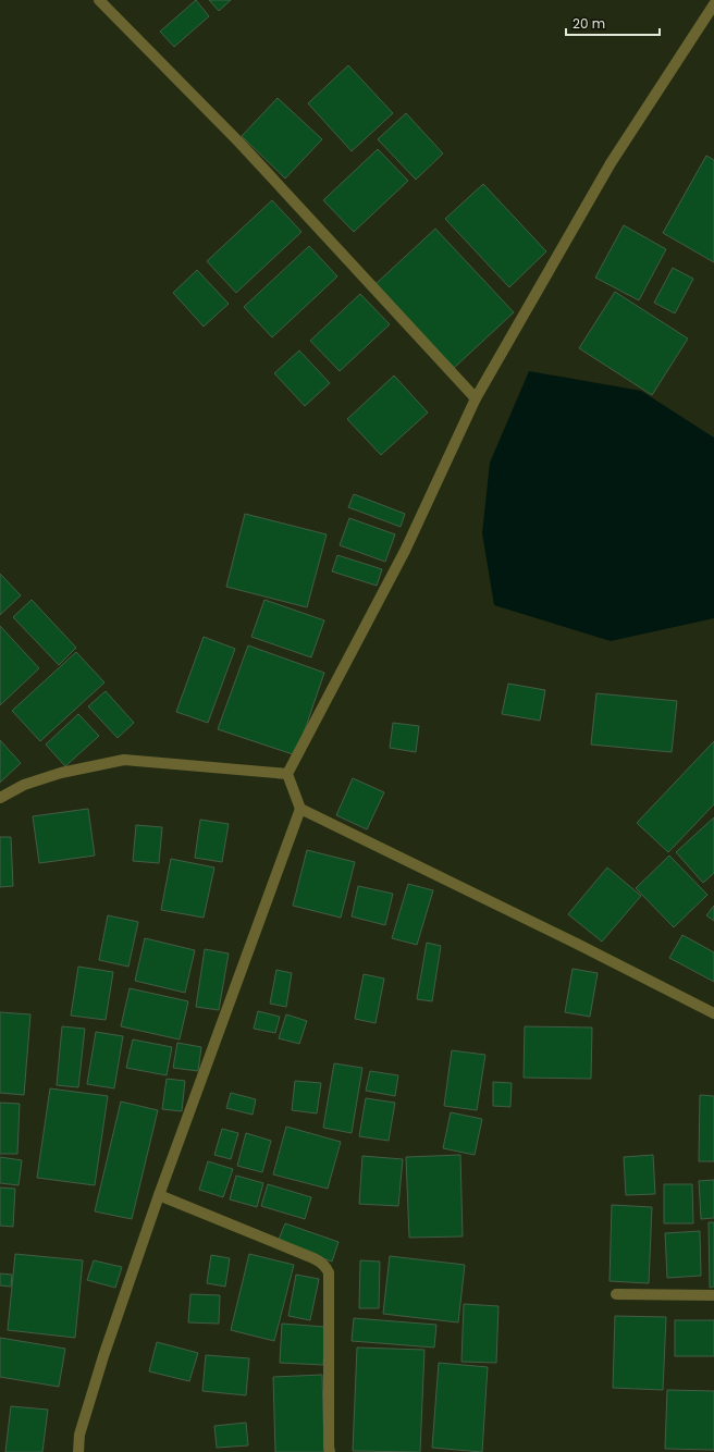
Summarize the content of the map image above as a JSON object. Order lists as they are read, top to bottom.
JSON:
{
  "scale_bar": "20 m"
}
